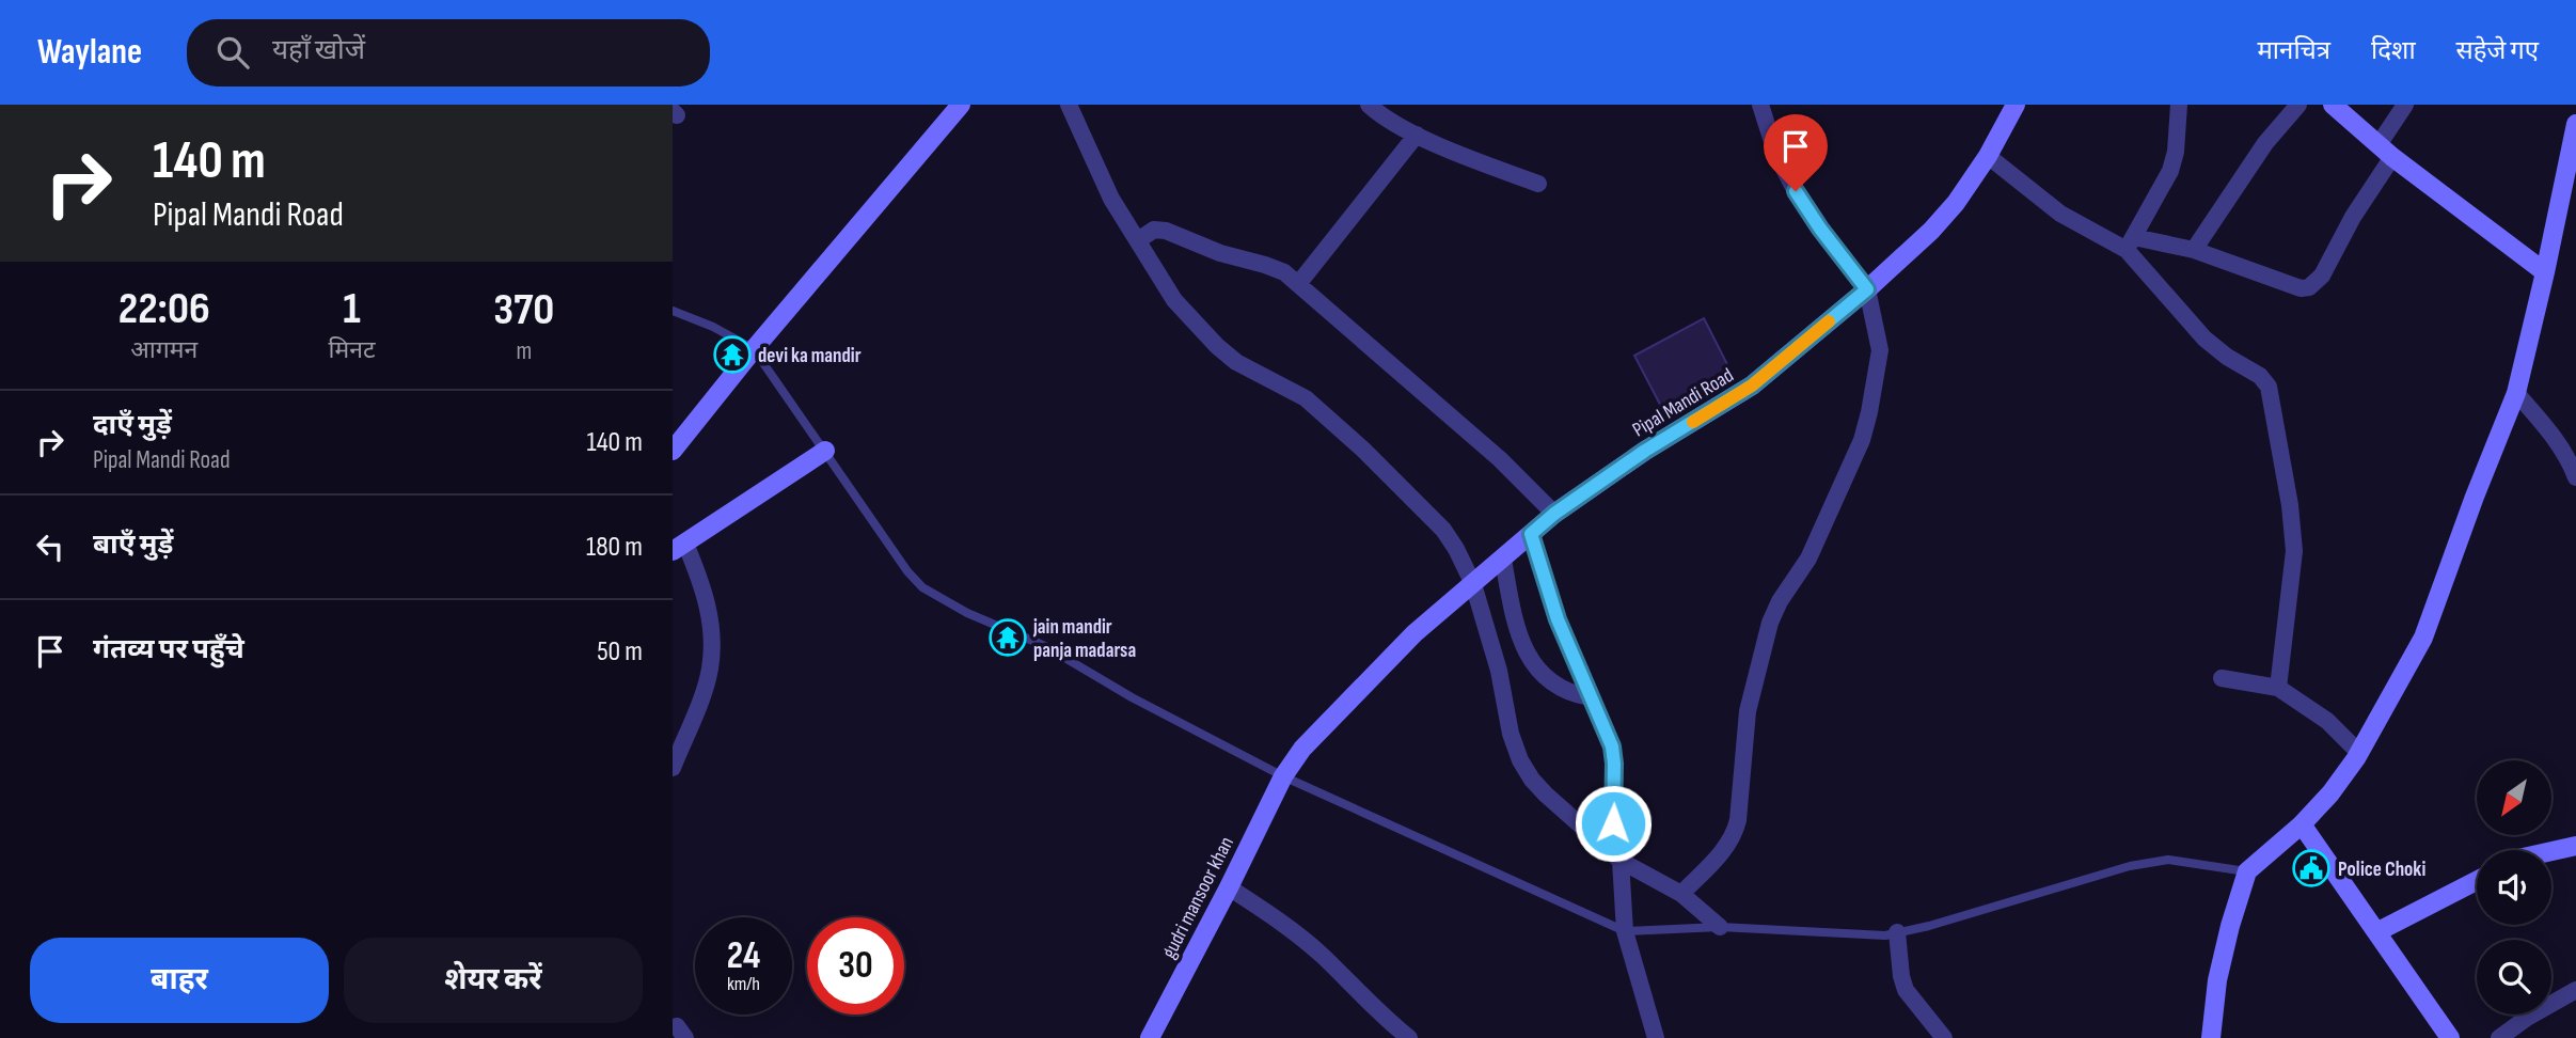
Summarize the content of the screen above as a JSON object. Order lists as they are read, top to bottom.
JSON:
{
  "streets": {
    "street": ["Pipal Mandi Road", "gudri mansoor khan"]
  },
  "crossings": [
    ["Pipal Mandi Road", "gudri mansoor khan"]
  ],
  "places": {
    "temple": ["devi ka mandir", "jain mandir panja madarsa"],
    "public building": ["Police Choki"]
  },
  "north": "bottom left",
  "page": {
    "header": "Waylane",
    "search": "यहाँ खोजें",
    "nav": ["मानचित्र", "दिशा", "सहेजे गए"],
    "turn": ["140 m", "Pipal Mandi Road"],
    "eta": [
      "22:06",
      "आगमन",
      "1",
      "मिनट",
      "370",
      "m"
    ],
    "list": [
      {
        "name": "दाएँ मुड़ें",
        "note": "Pipal Mandi Road",
        "value": "140 m"
      },
      {
        "name": "बाएँ मुड़ें",
        "value": "180 m"
      },
      {
        "name": "गंतव्य पर पहुँचे",
        "value": "50 m"
      }
    ],
    "speed": "24 km/h",
    "limit": "30",
    "buttons": ["बाहर", "शेयर करें"]
  }
}
